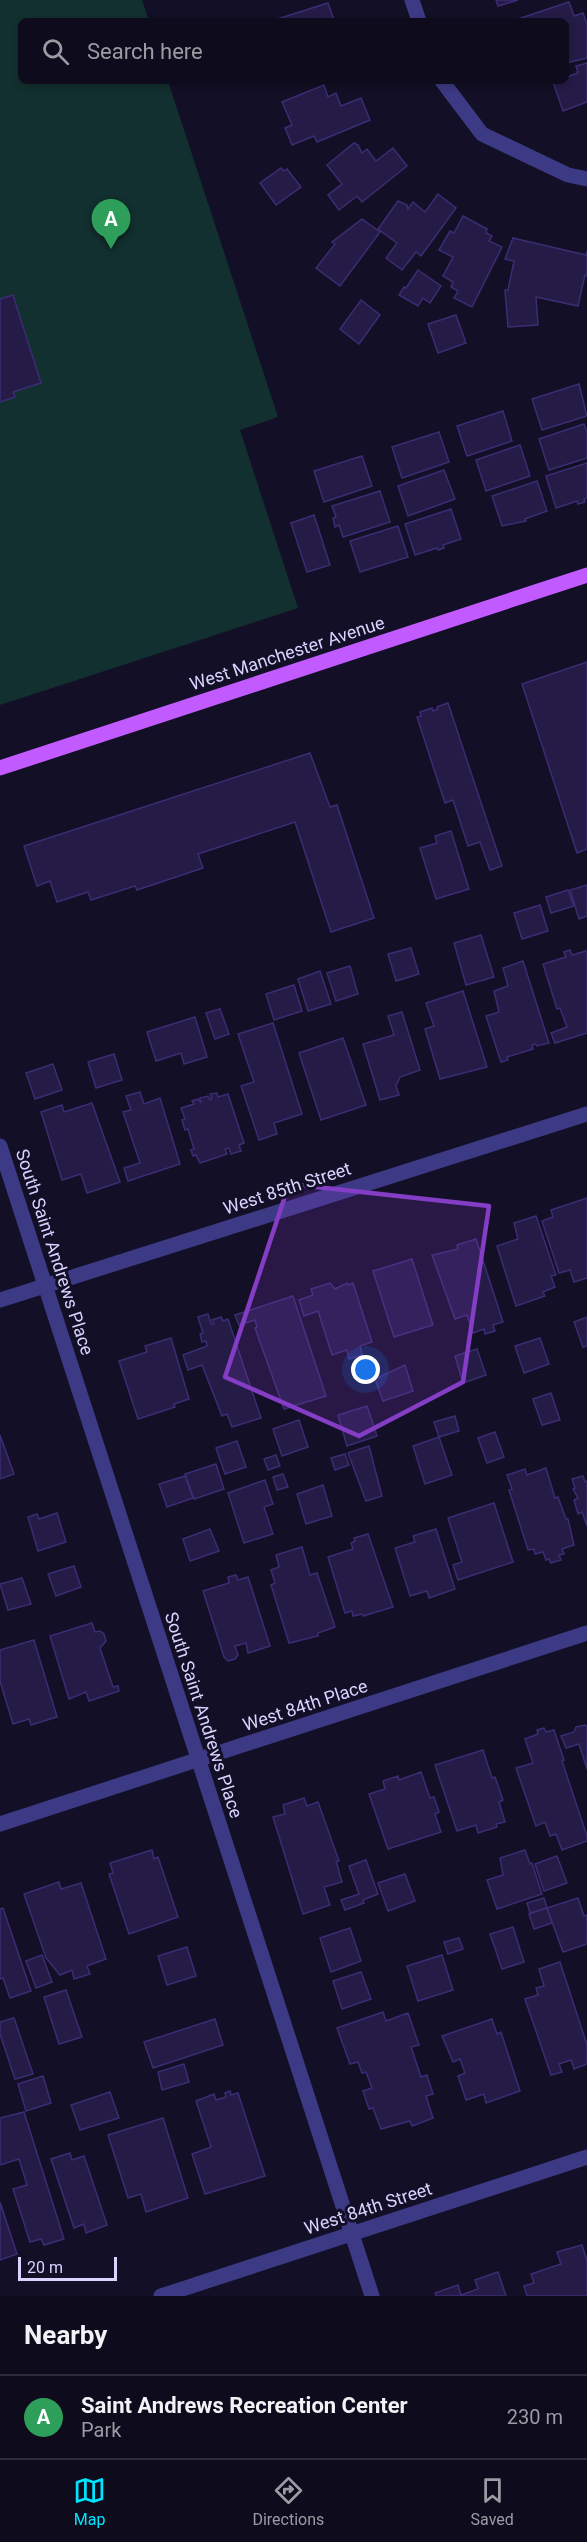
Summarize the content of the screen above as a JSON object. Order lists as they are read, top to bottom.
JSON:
{
  "streets": {
    "main road": ["West Manchester Avenue"],
    "street": [
      "West 85th Street",
      "South Saint Andrews Place",
      "West 84th Place",
      "West 84th Street"
    ]
  },
  "crossings": [
    ["West 85th Street", "South Saint Andrews Place"],
    ["South Saint Andrews Place", "West 84th Place"],
    ["South Saint Andrews Place", "West 84th Street"]
  ],
  "scale_bar": "20 m",
  "page": {
    "search": "Search here",
    "pins": "A",
    "scale": "20 m",
    "heading": "Nearby",
    "list": [
      {
        "mark": "A",
        "name": "Saint Andrews Recreation Center",
        "note": "Park",
        "value": "230 m"
      }
    ],
    "nav": ["Map", "Directions", "Saved"]
  }
}
